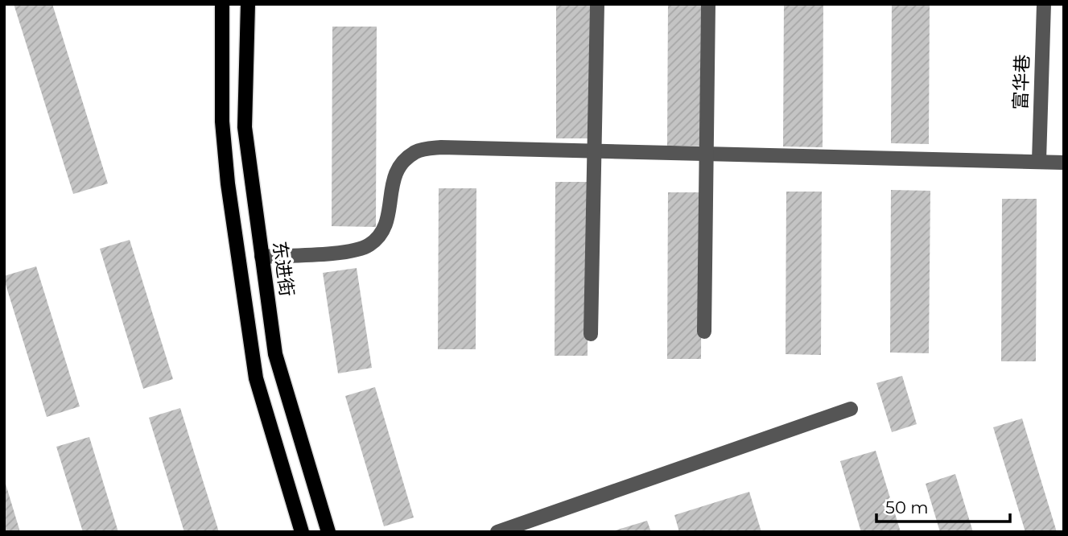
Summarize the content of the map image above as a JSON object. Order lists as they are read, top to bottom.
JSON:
{
  "streets": {
    "main road": ["东进街"],
    "street": ["富华巷"]
  },
  "scale_bar": "50 m"
}
